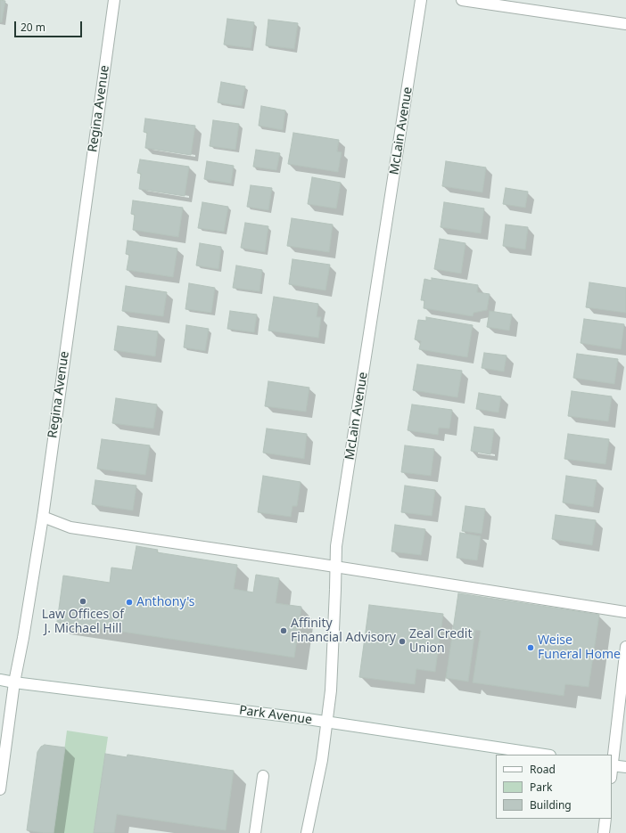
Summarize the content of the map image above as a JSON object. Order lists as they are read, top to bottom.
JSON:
{
  "streets": {
    "street": ["Regina Avenue", "McLain Avenue", "Park Avenue"]
  },
  "crossings": [
    ["Regina Avenue", "Park Avenue"],
    ["McLain Avenue", "Park Avenue"]
  ],
  "places": [
    "Law Offices of J. Michael Hill",
    "Anthony's",
    "Affinity Financial Advisory",
    "Zeal Credit Union",
    "Weise Funeral Home"
  ],
  "legend": ["Road", "Park", "Building"],
  "scale_bar": "20 m"
}
